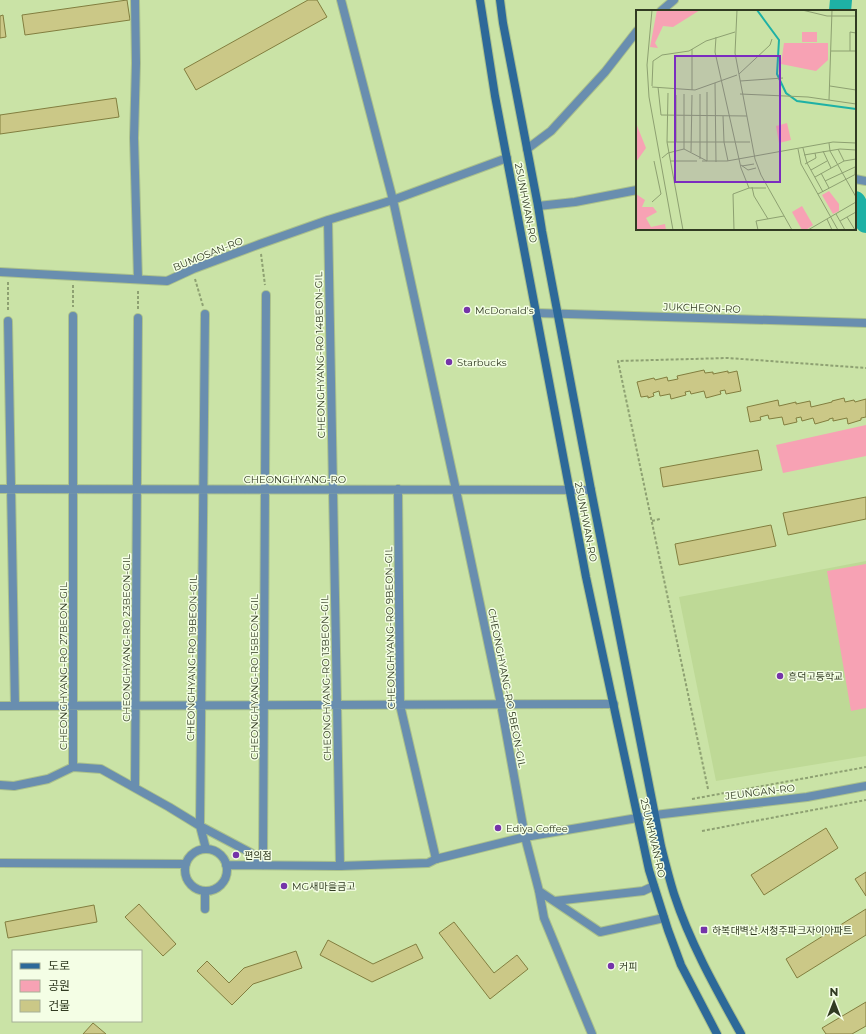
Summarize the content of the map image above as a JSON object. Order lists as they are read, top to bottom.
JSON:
{
  "streets": {
    "main road": ["2SUNHWAN-RO"],
    "street": [
      "BUMOSAN-RO",
      "JUKCHEON-RO",
      "CHEONGHYANG-RO 14BEON-GIL",
      "CHEONGHYANG-RO",
      "CHEONGHYANG-RO 9BEON-GIL",
      "CHEONGHYANG-RO 23BEON-GIL",
      "CHEONGHYANG-RO 19BEON-GIL",
      "CHEONGHYANG-RO 27BEON-GIL",
      "CHEONGHYANG-RO 15BEON-GIL",
      "CHEONGHYANG-RO 13BEON-GIL",
      "CHEONGHYANG-RO 5BEON-GIL",
      "JEUNGAN-RO"
    ]
  },
  "crossings": [
    ["2SUNHWAN-RO", "BUMOSAN-RO"],
    ["2SUNHWAN-RO", "JUKCHEON-RO"],
    ["2SUNHWAN-RO", "CHEONGHYANG-RO"],
    ["2SUNHWAN-RO", "JEUNGAN-RO"],
    ["BUMOSAN-RO", "CHEONGHYANG-RO 14BEON-GIL"],
    ["BUMOSAN-RO", "CHEONGHYANG-RO 5BEON-GIL"],
    ["CHEONGHYANG-RO 14BEON-GIL", "CHEONGHYANG-RO"],
    ["CHEONGHYANG-RO 14BEON-GIL", "CHEONGHYANG-RO 13BEON-GIL"],
    ["CHEONGHYANG-RO", "CHEONGHYANG-RO 9BEON-GIL"],
    ["CHEONGHYANG-RO", "CHEONGHYANG-RO 23BEON-GIL"],
    ["CHEONGHYANG-RO", "CHEONGHYANG-RO 19BEON-GIL"],
    ["CHEONGHYANG-RO", "CHEONGHYANG-RO 27BEON-GIL"],
    ["CHEONGHYANG-RO", "CHEONGHYANG-RO 15BEON-GIL"],
    ["CHEONGHYANG-RO", "CHEONGHYANG-RO 13BEON-GIL"],
    ["CHEONGHYANG-RO", "CHEONGHYANG-RO 5BEON-GIL"],
    ["CHEONGHYANG-RO 9BEON-GIL", "JEUNGAN-RO"],
    ["CHEONGHYANG-RO 19BEON-GIL", "JEUNGAN-RO"],
    ["CHEONGHYANG-RO 15BEON-GIL", "JEUNGAN-RO"],
    ["CHEONGHYANG-RO 13BEON-GIL", "JEUNGAN-RO"],
    ["CHEONGHYANG-RO 5BEON-GIL", "JEUNGAN-RO"]
  ],
  "places": {
    "other": [
      "McDonald's",
      "Starbucks",
      "흥덕고등학교",
      "Ediya Coffee",
      "편의점",
      "MG새마을금고",
      "커피"
    ],
    "transit": ["하복대벽산.서청주파크자이아파트"]
  },
  "legend": ["도로", "공원", "건물"],
  "north": "top"
}
